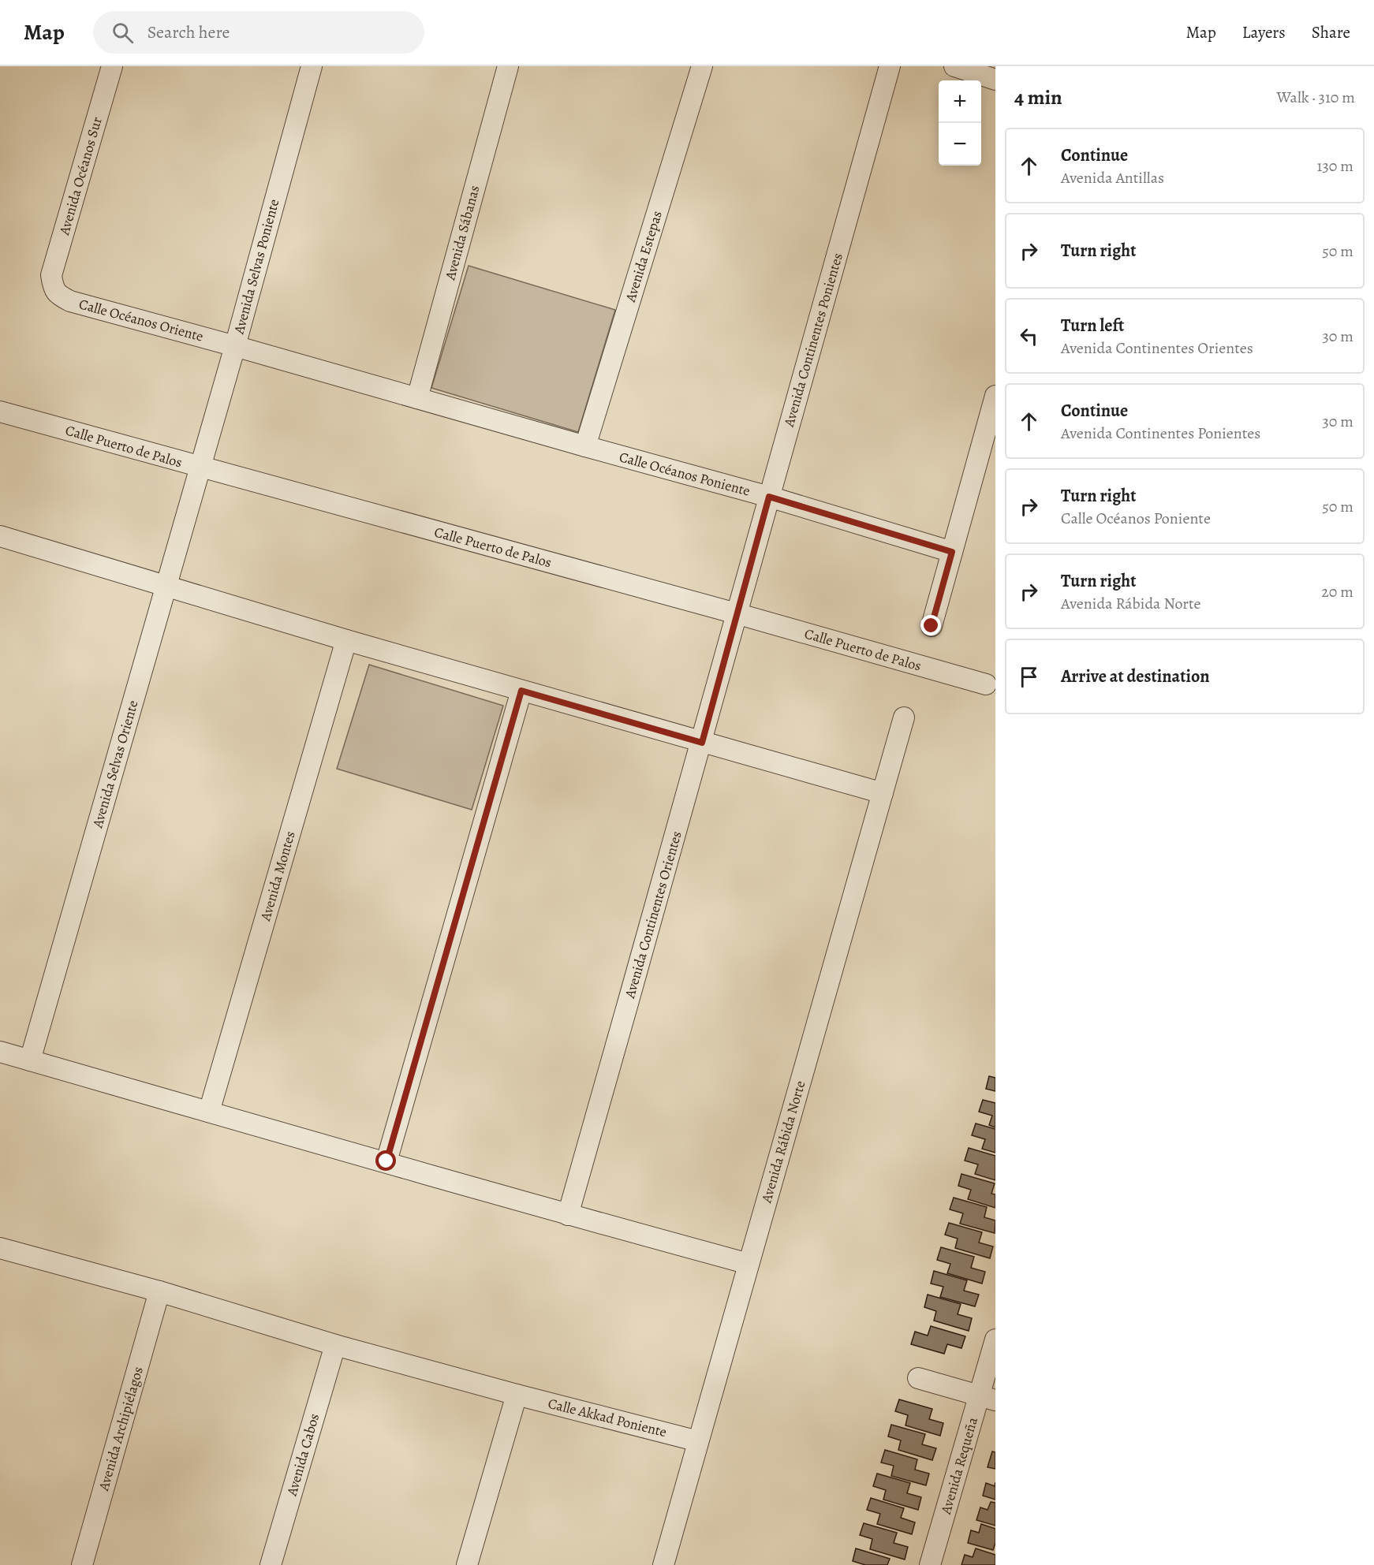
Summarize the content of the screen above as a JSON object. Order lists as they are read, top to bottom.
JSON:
{
  "streets": {
    "street": [
      "Avenida Océanos Sur",
      "Avenida Sábanas",
      "Avenida Estepas",
      "Avenida Selvas Poniente",
      "Calle Océanos Oriente",
      "Avenida Continentes Ponientes",
      "Calle Puerto de Palos",
      "Calle Océanos Poniente",
      "Avenida Selvas Oriente",
      "Avenida Montes",
      "Avenida Continentes Orientes",
      "Avenida Rábida Norte",
      "Calle Akkad Poniente",
      "Avenida Archipiélagos",
      "Avenida Cabos",
      "Avenida Requeña"
    ]
  },
  "crossings": [
    ["Avenida Océanos Sur", "Calle Océanos Oriente"],
    ["Avenida Sábanas", "Calle Océanos Oriente"],
    ["Avenida Sábanas", "Calle Océanos Poniente"],
    ["Avenida Estepas", "Calle Océanos Poniente"],
    ["Avenida Selvas Poniente", "Calle Océanos Oriente"],
    ["Avenida Selvas Poniente", "Calle Puerto de Palos"],
    ["Avenida Selvas Poniente", "Avenida Selvas Oriente"],
    ["Calle Océanos Oriente", "Calle Océanos Poniente"],
    ["Avenida Continentes Ponientes", "Calle Puerto de Palos"],
    ["Avenida Continentes Ponientes", "Calle Océanos Poniente"],
    ["Avenida Continentes Ponientes", "Avenida Continentes Orientes"],
    ["Calle Puerto de Palos", "Avenida Selvas Oriente"],
    ["Calle Puerto de Palos", "Avenida Continentes Orientes"],
    ["Avenida Rábida Norte", "Calle Akkad Poniente"],
    ["Calle Akkad Poniente", "Avenida Archipiélagos"],
    ["Calle Akkad Poniente", "Avenida Cabos"]
  ],
  "page": {
    "header": "Map",
    "search": "Search here",
    "nav": ["Map", "Layers", "Share"],
    "heading": ["4 min", "Walk · 310 m"],
    "map_buttons": ["+", "−"],
    "list": [
      ["Continue", "Avenida Antillas", "130 m"],
      ["Turn right", "50 m"],
      ["Turn left", "Avenida Continentes Orientes", "30 m"],
      ["Continue", "Avenida Continentes Ponientes", "30 m"],
      ["Turn right", "Calle Océanos Poniente", "50 m"],
      ["Turn right", "Avenida Rábida Norte", "20 m"],
      "Arrive at destination"
    ]
  }
}
